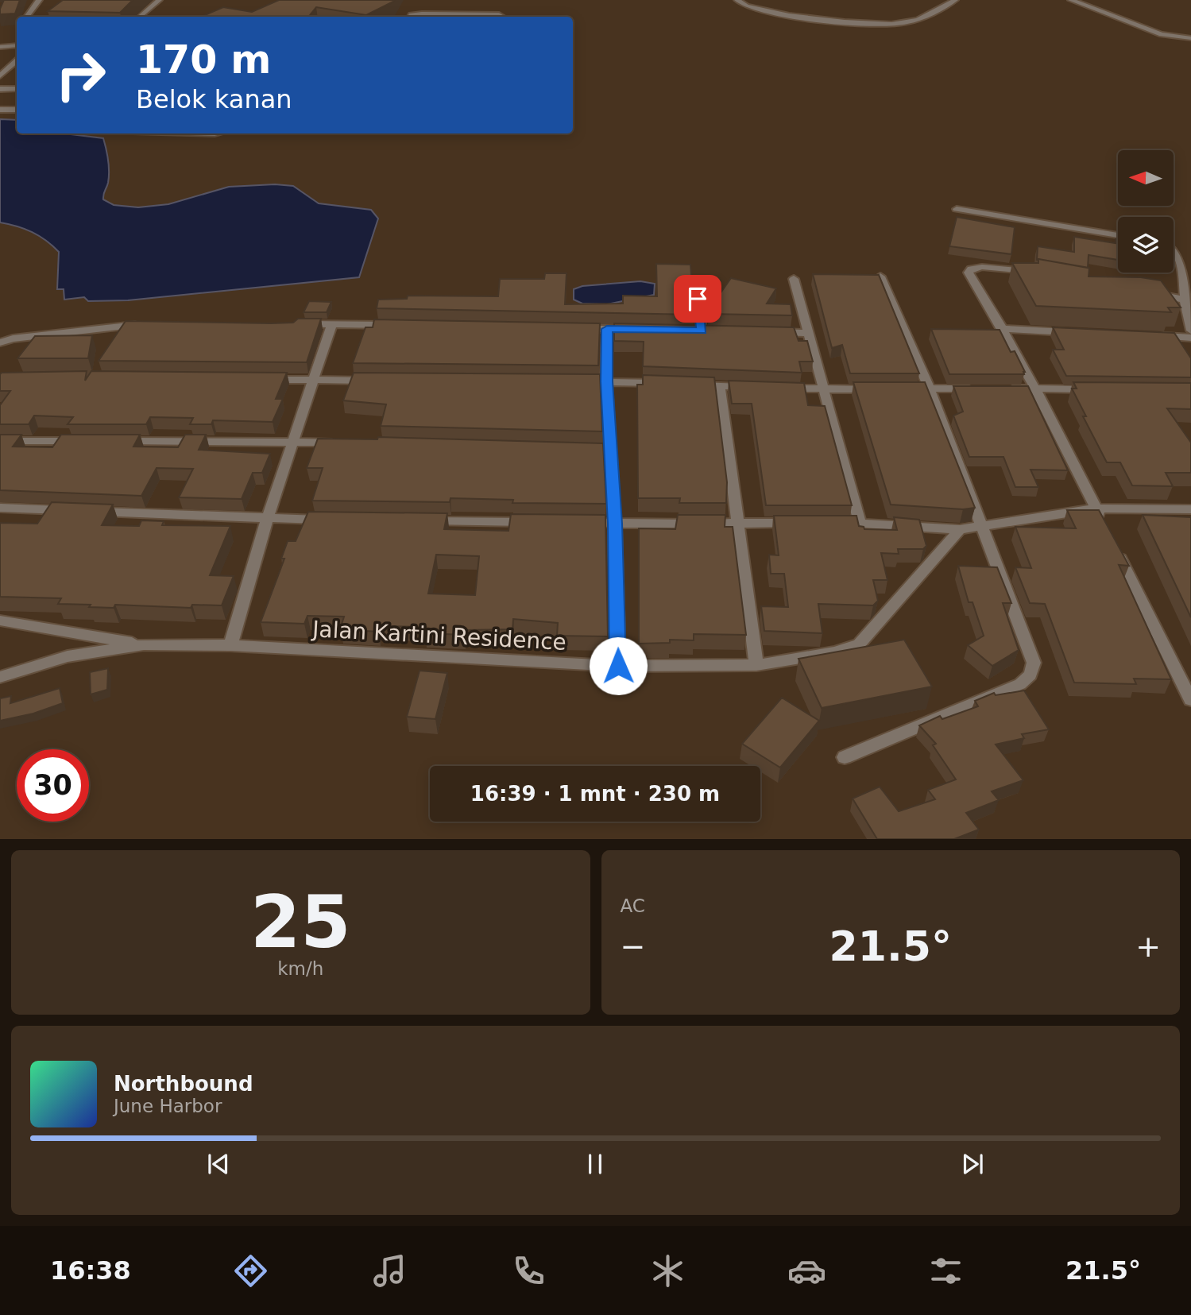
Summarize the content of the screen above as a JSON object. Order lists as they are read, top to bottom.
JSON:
{
  "streets": {
    "street": ["Jalan Kartini Residence"]
  },
  "north": "left",
  "page": {
    "turn": ["170 m", "Belok kanan"],
    "limit": "30",
    "trip": "16:39 · 1 mnt · 230 m",
    "tile": [
      ["25", "km/h"],
      "AC"
    ],
    "heat": ["−", "21.5°", "+"],
    "song": ["Northbound", "June Harbor"],
    "tabs": ["16:38", "21.5°"]
  }
}
